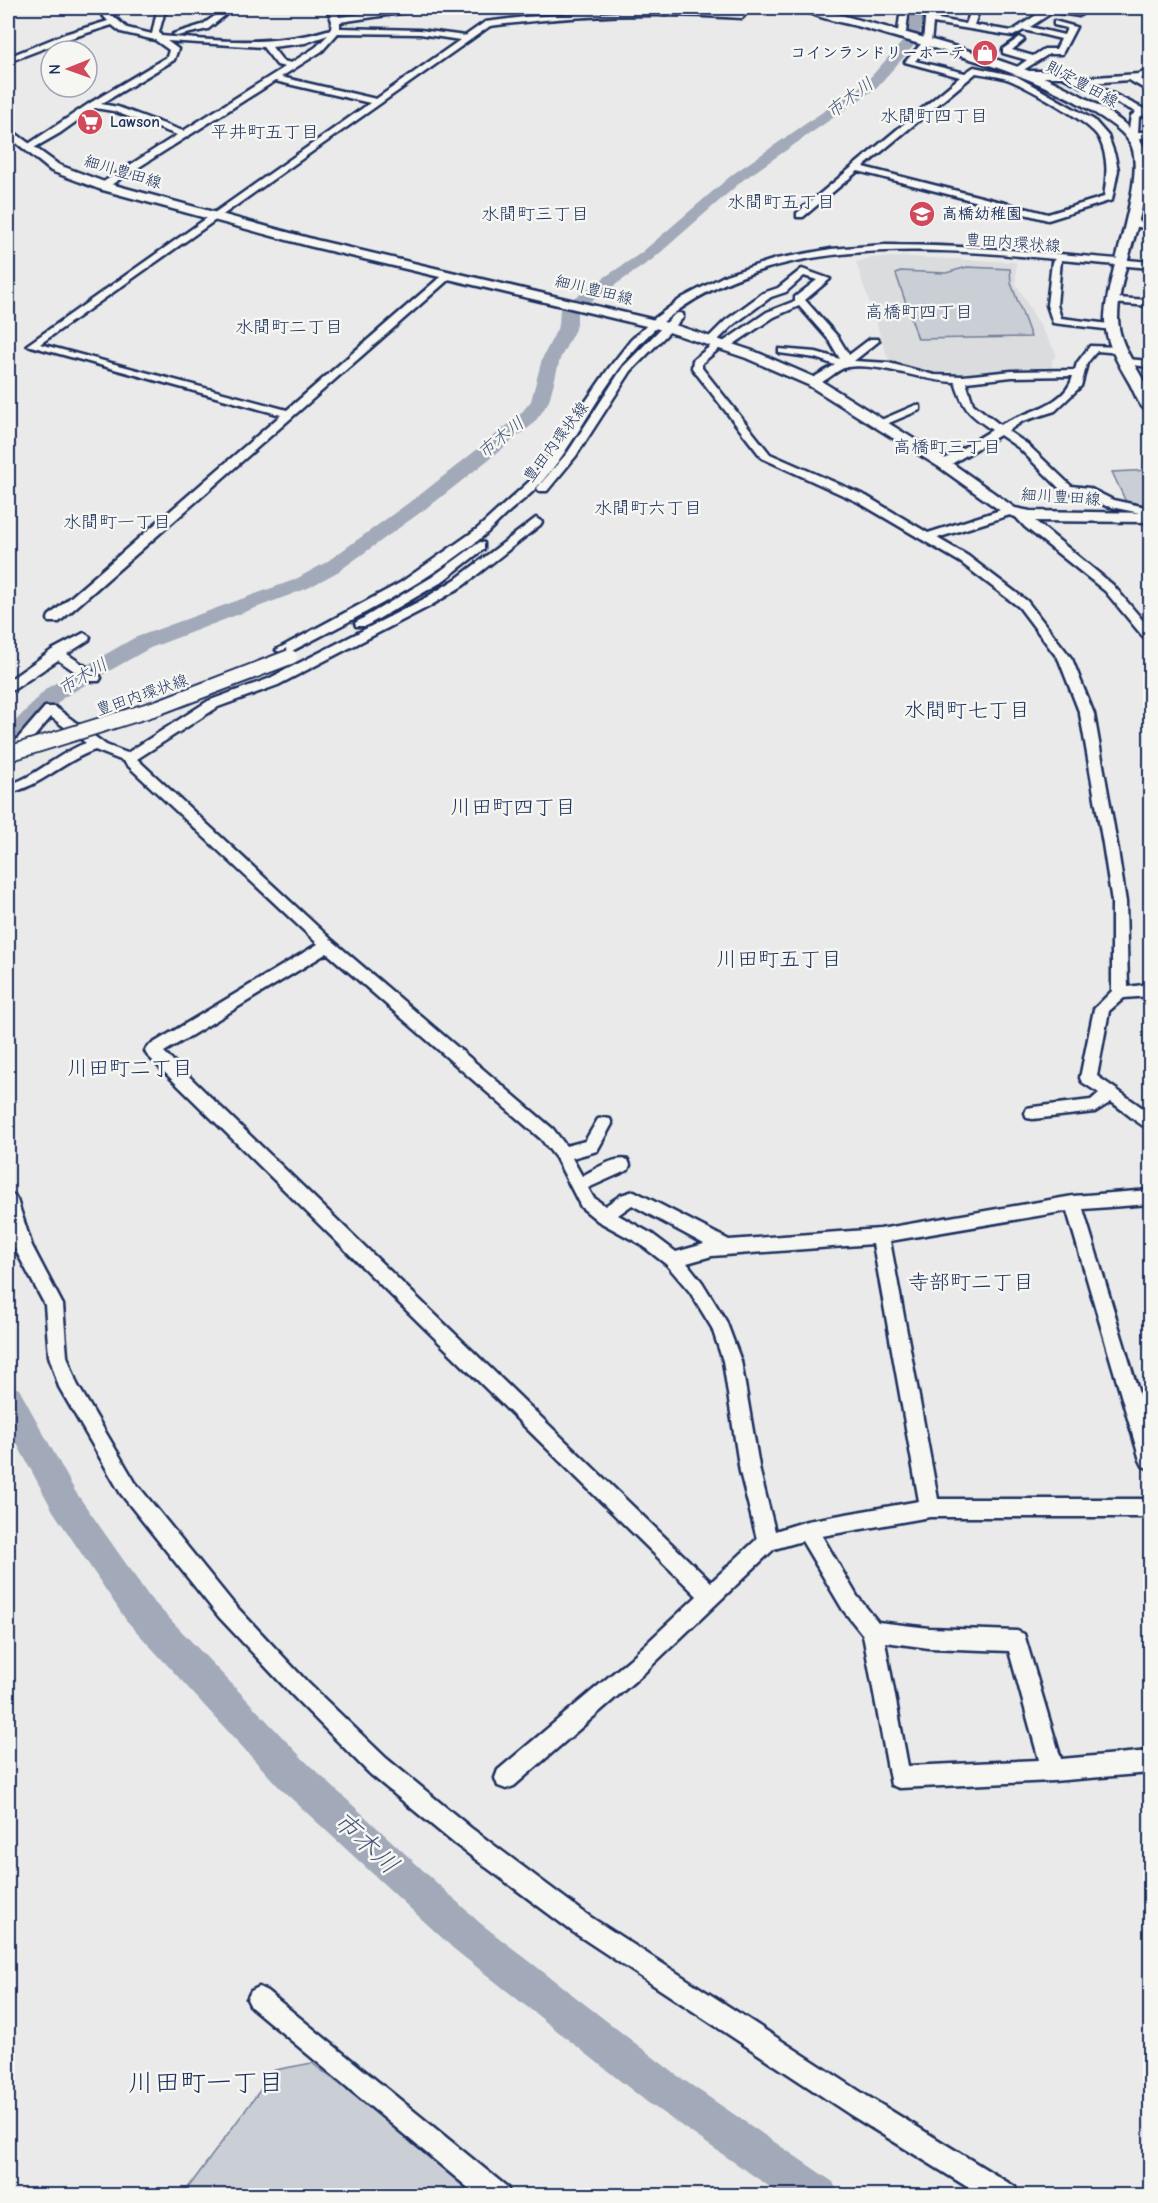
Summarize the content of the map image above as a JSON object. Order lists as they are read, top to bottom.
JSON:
{
  "streets": {
    "main road": ["則定豊田線", "細川豊田線"],
    "street": ["豊田内環状線"]
  },
  "crossings": [
    ["細川豊田線", "豊田内環状線"]
  ],
  "districts": [
    "水間町四丁目",
    "平井町五丁目",
    "水間町五丁目",
    "水間町三丁目",
    "高橋町四丁目",
    "水間町二丁目",
    "高橋町三丁目",
    "水間町六丁目",
    "水間町一丁目",
    "水間町七丁目",
    "川田町四丁目",
    "川田町五丁目",
    "川田町二丁目",
    "寺部町二丁目",
    "川田町一丁目"
  ],
  "water": ["市木川"],
  "places": {
    "shop": ["コインランドリーホーテ"],
    "supermarket": ["Lawson"],
    "school or university": ["高橋幼稚園"]
  },
  "north": "left"
}
